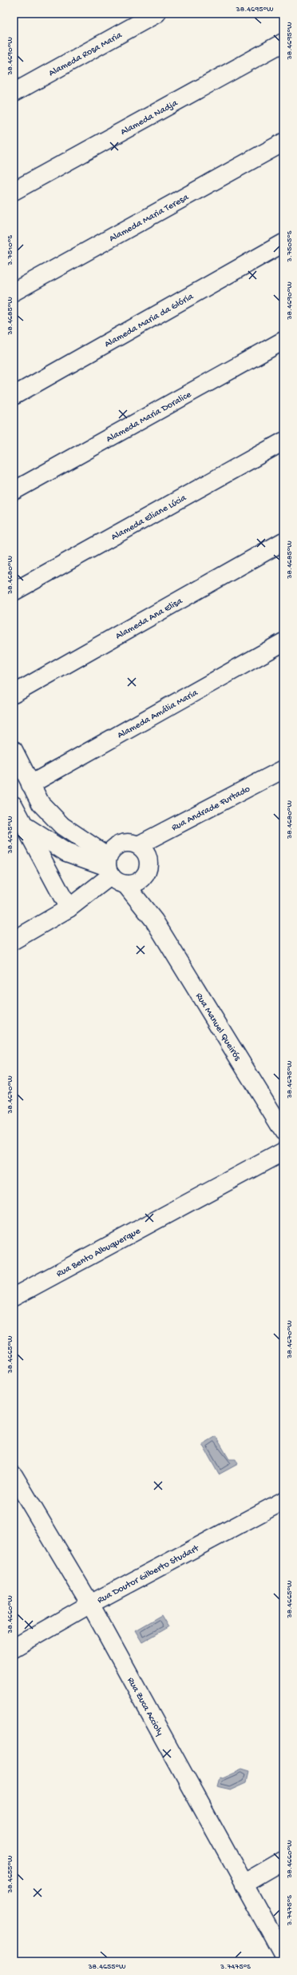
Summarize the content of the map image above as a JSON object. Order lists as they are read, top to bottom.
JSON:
{
  "streets": {
    "street": [
      "Alameda Rosa Maria",
      "Alameda Nadja",
      "Alameda Maria Teresa",
      "Alameda Maria da Glória",
      "Alameda Maria Doralice",
      "Alameda Eliane Lúcia",
      "Alameda Ana Elisa",
      "Alameda Amália Maria",
      "Rua Andrade Furtado",
      "Rua Manuel Queirós",
      "Rua Bento Albuquerque",
      "Rua Doutor Gilberto Studart",
      "Rua Zuca Accioly"
    ]
  },
  "crossings": [
    ["Rua Andrade Furtado", "Rua Manuel Queirós"],
    ["Rua Doutor Gilberto Studart", "Rua Zuca Accioly"]
  ],
  "coordinates": [
    "38.4695°W",
    "38.4690°W",
    "3.7505°S",
    "3.7510°S",
    "38.4685°W",
    "38.4680°W",
    "38.4675°W",
    "38.4670°W",
    "38.4665°W",
    "38.4660°W",
    "38.4655°W",
    "3.7475°S"
  ]
}
